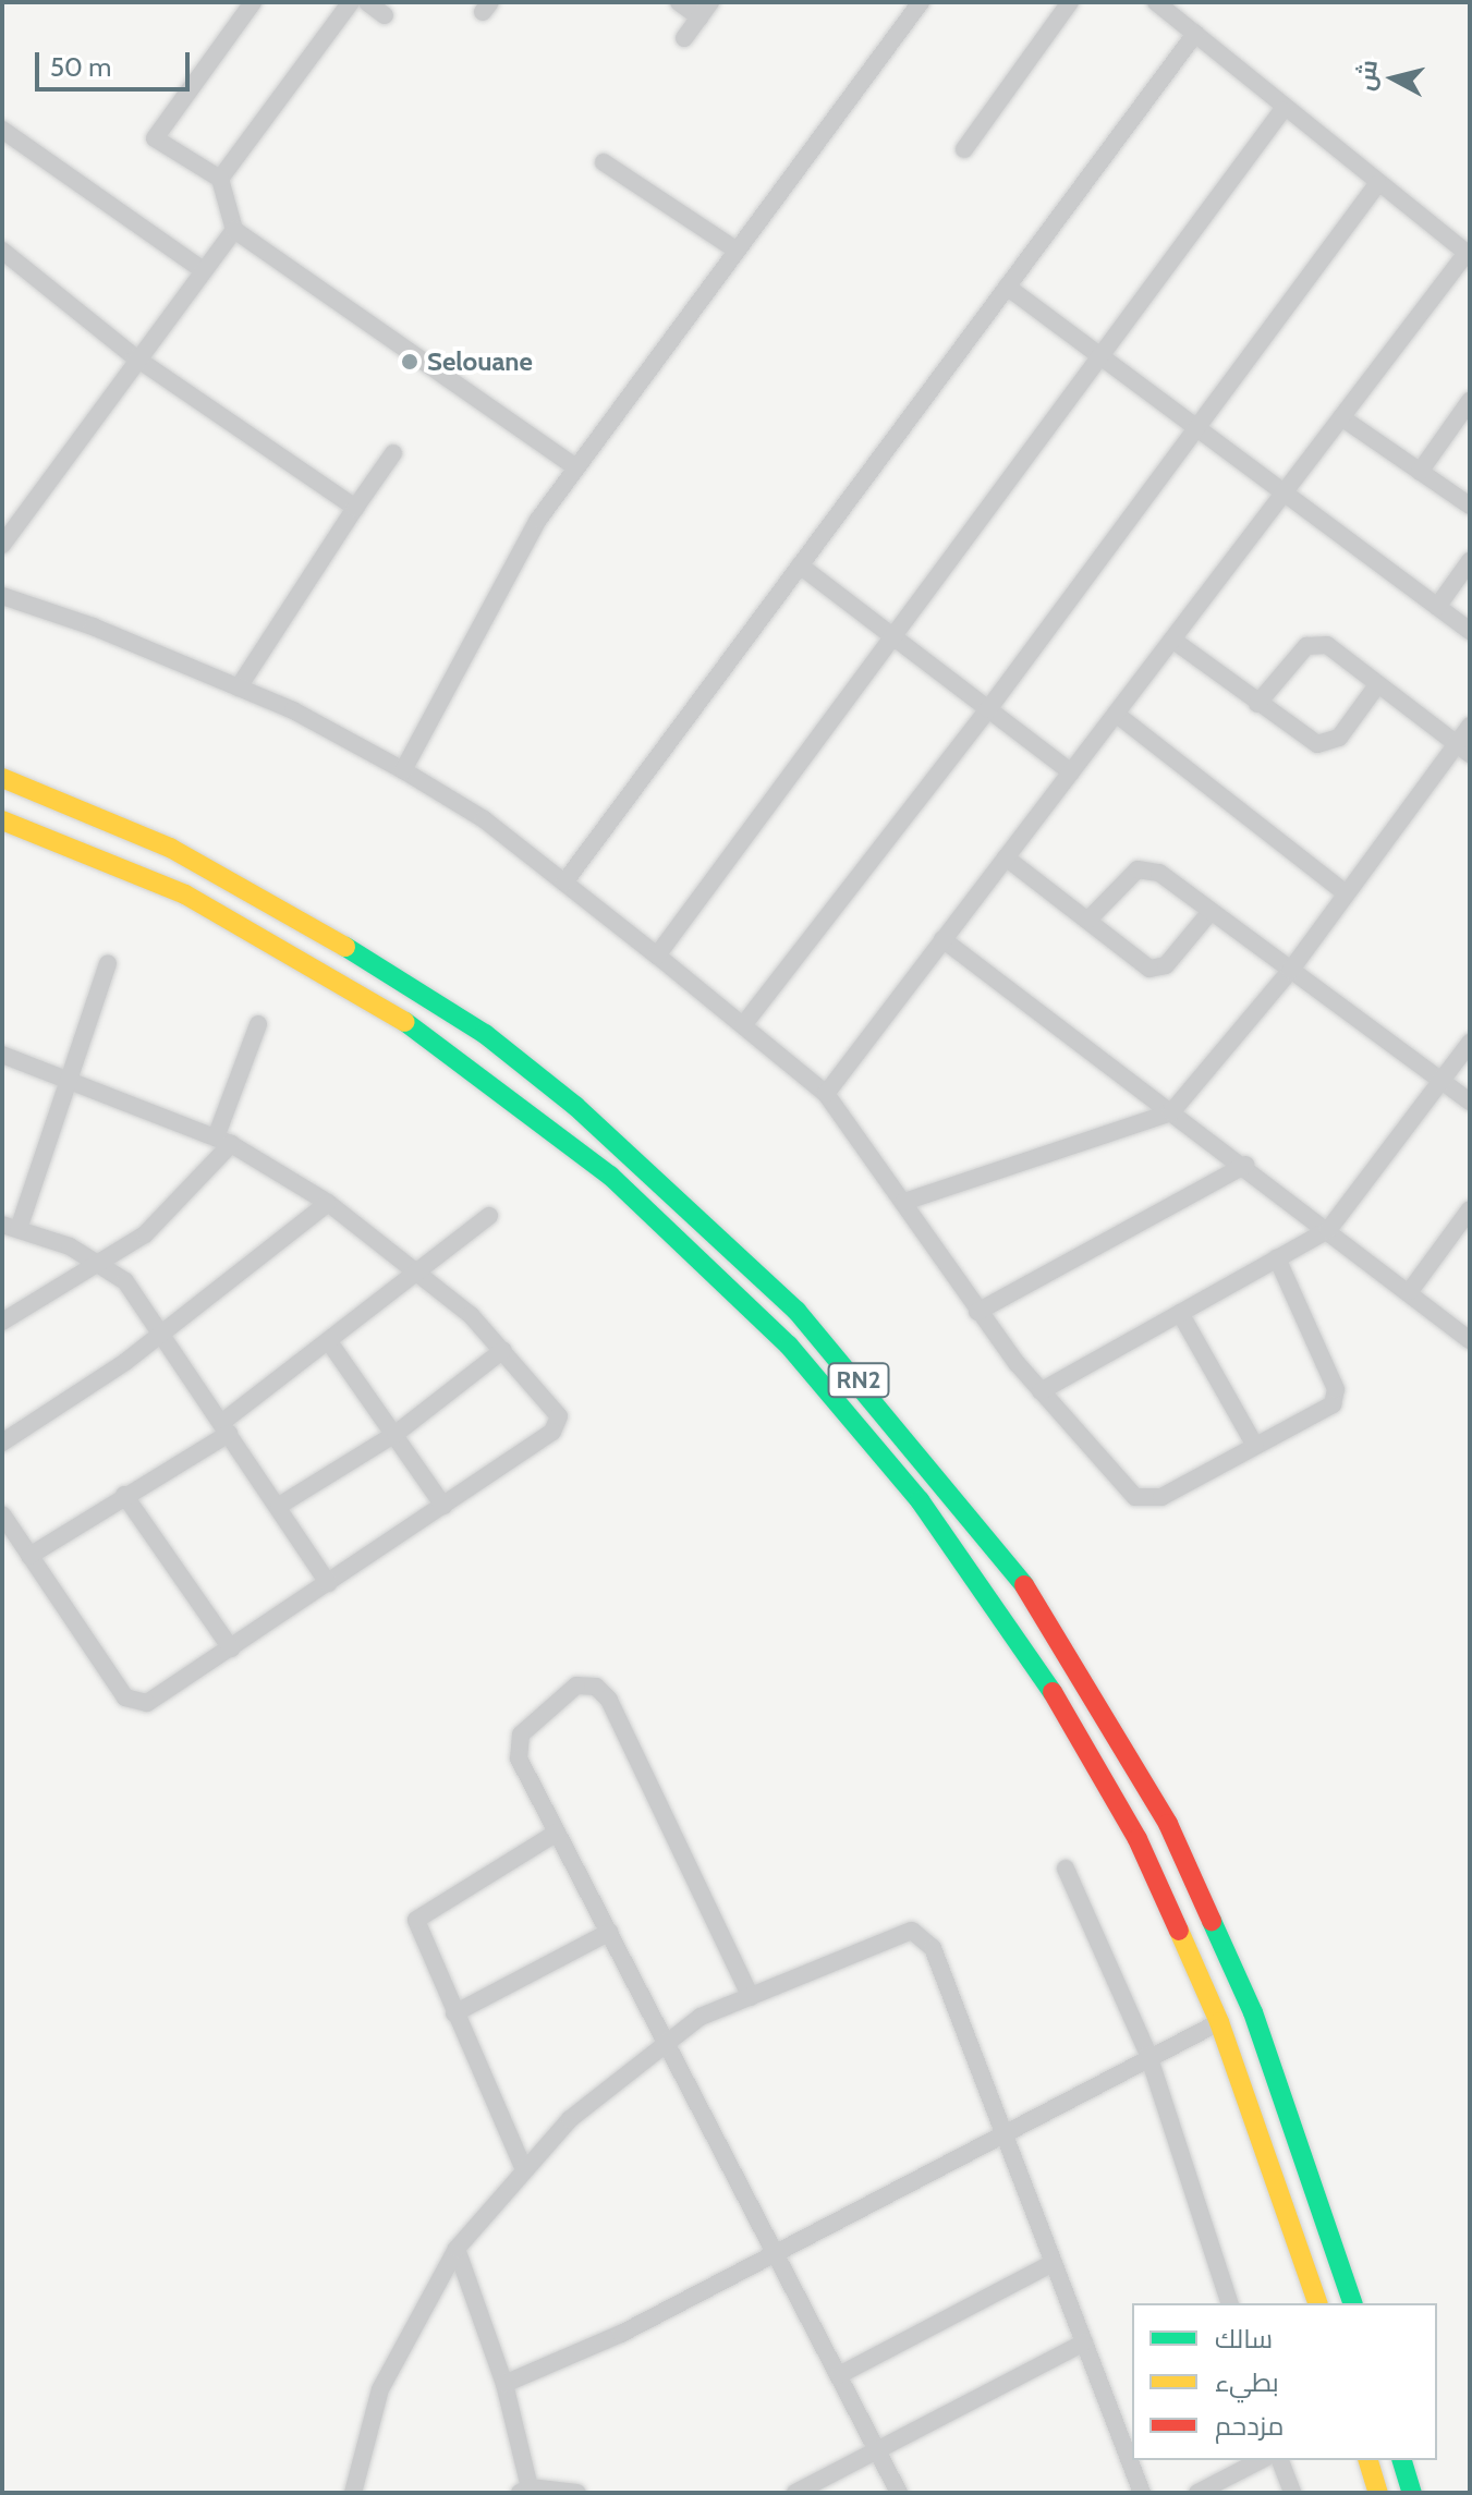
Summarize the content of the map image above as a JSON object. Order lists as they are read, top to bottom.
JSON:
{
  "streets": {
    "highway": ["RN2"]
  },
  "places": ["Selouane"],
  "legend": ["سالك", "بطيء", "مزدحم"],
  "scale_bar": "50 m",
  "north": "left"
}
